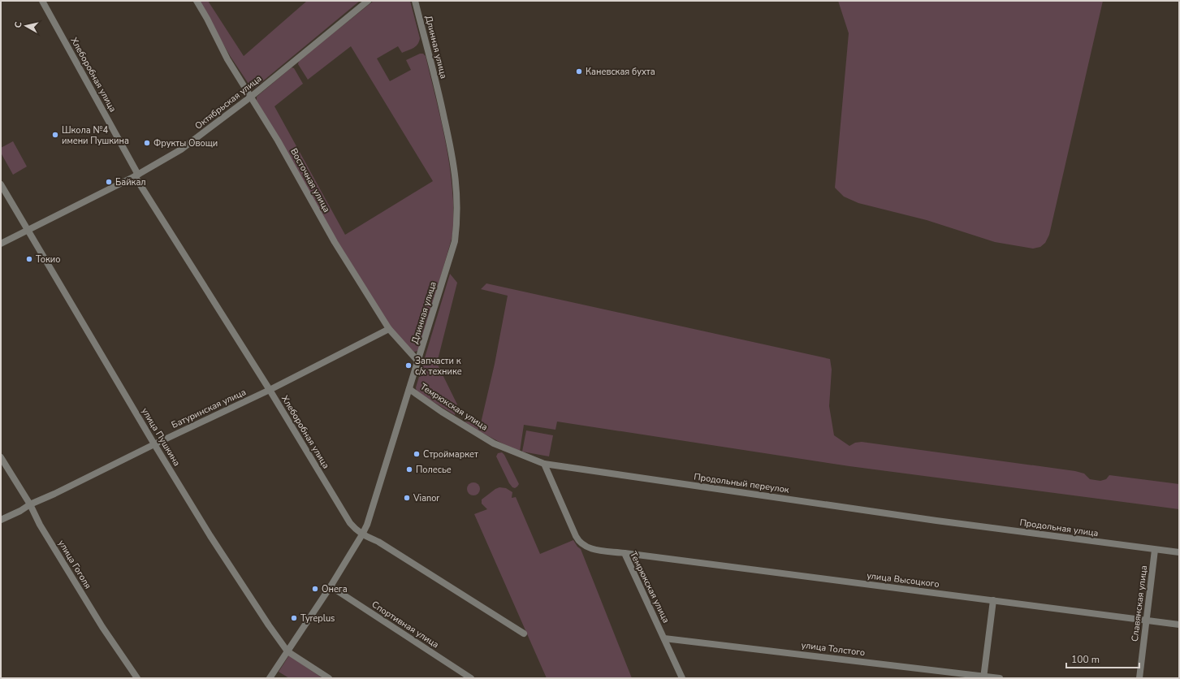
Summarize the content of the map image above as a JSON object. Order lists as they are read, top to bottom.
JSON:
{
  "streets": {
    "street": [
      "Длинная улица",
      "Хлеборобная улица",
      "Октябрьская улица",
      "Восточная улица",
      "Темрюкская улица",
      "Батуринская улица",
      "улица Пушкина",
      "Продольный переулок",
      "Продольная улица",
      "улица Гоголя",
      "улица Высоцкого",
      "Славянская улица",
      "Спортивная улица",
      "улица Толстого"
    ]
  },
  "crossings": [
    ["Длинная улица", "Хлеборобная улица"],
    ["Длинная улица", "Восточная улица"],
    ["Длинная улица", "Темрюкская улица"],
    ["Длинная улица", "улица Пушкина"],
    ["Длинная улица", "Спортивная улица"],
    ["Хлеборобная улица", "Октябрьская улица"],
    ["Хлеборобная улица", "Батуринская улица"],
    ["Октябрьская улица", "Восточная улица"],
    ["Октябрьская улица", "улица Пушкина"],
    ["Восточная улица", "Батуринская улица"],
    ["Темрюкская улица", "Продольный переулок"],
    ["Темрюкская улица", "улица Высоцкого"],
    ["Темрюкская улица", "улица Толстого"],
    ["Батуринская улица", "улица Пушкина"],
    ["Батуринская улица", "улица Гоголя"],
    ["Продольный переулок", "Продольная улица"],
    ["Продольная улица", "Славянская улица"],
    ["улица Высоцкого", "Славянская улица"]
  ],
  "places": [
    "Каневская бухта",
    "Школа №4 имени Пушкина",
    "Фрукты Овощи",
    "Байкал",
    "Токио",
    "Запчасти к с/х технике",
    "Строймаркет",
    "Полесье",
    "Vianor",
    "Онега",
    "Tyreplus"
  ],
  "scale_bar": "100 m",
  "north": "left"
}
